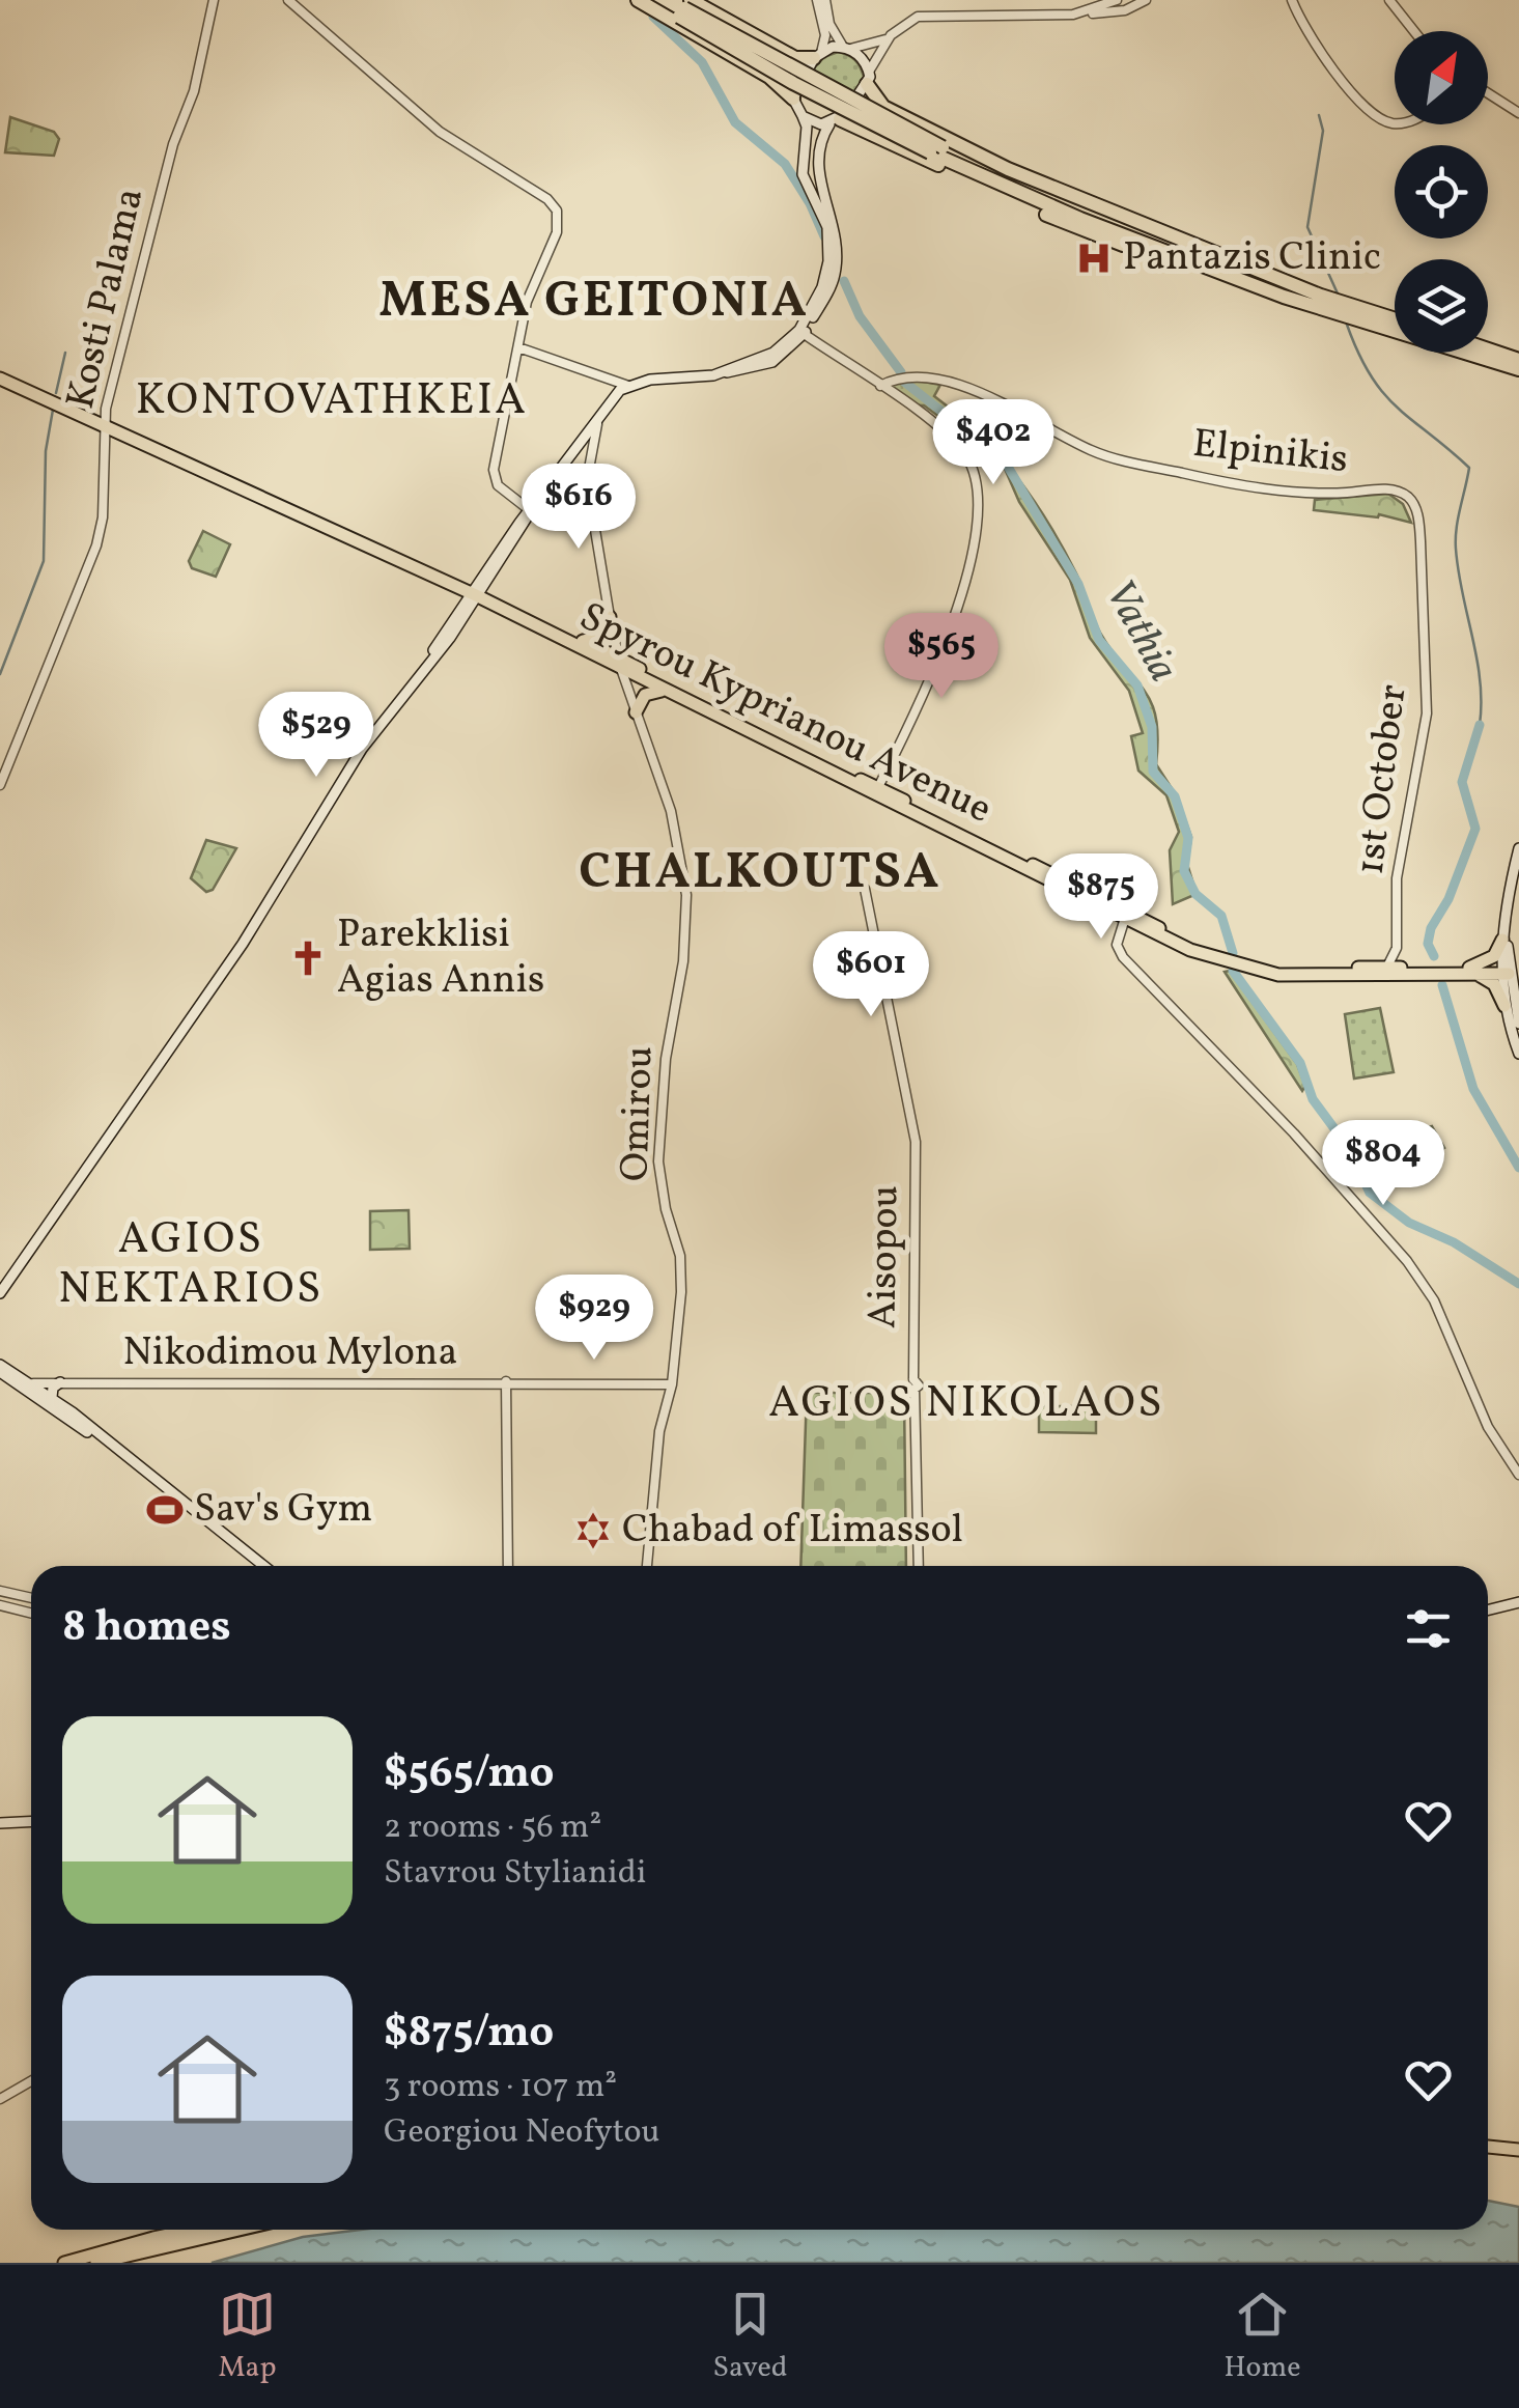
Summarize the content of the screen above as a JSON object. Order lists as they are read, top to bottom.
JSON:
{
  "streets": {
    "main road": ["Spyrou Kyprianou Avenue"],
    "street": [
      "Kosti Palama",
      "Elpinikis",
      "1st October",
      "Omirou",
      "Aisopou",
      "Nikodimou Mylona"
    ]
  },
  "crossings": [
    ["Kosti Palama", "Spyrou Kyprianou Avenue"],
    ["Elpinikis", "1st October"],
    ["Spyrou Kyprianou Avenue", "1st October"],
    ["Spyrou Kyprianou Avenue", "Omirou"],
    ["Omirou", "Nikodimou Mylona"]
  ],
  "districts": [
    "MESA GEITONIA",
    "KONTOVATHKEIA",
    "CHALKOUTSA",
    "AGIOS NEKTARIOS",
    "AGIOS NIKOLAOS"
  ],
  "water": ["Vathia"],
  "places": {
    "hospital": ["Pantazis Clinic"],
    "church": ["Parekklisi Agias Annis"],
    "sports": ["Sav's Gym"],
    "synagogue": ["Chabad of Limassol"]
  },
  "north": "top right",
  "page": {
    "price": [
      "$402",
      "$616",
      "$565",
      "$529",
      "$875",
      "$601",
      "$804",
      "$929"
    ],
    "heading": "8 homes",
    "list": [
      {
        "name": "$565/mo",
        "note": "2 rooms · 56 m² · Stavrou Stylianidi"
      },
      {
        "name": "$875/mo",
        "note": "3 rooms · 107 m² · Georgiou Neofytou"
      }
    ],
    "tabs": ["Map", "Saved", "Home"]
  }
}
